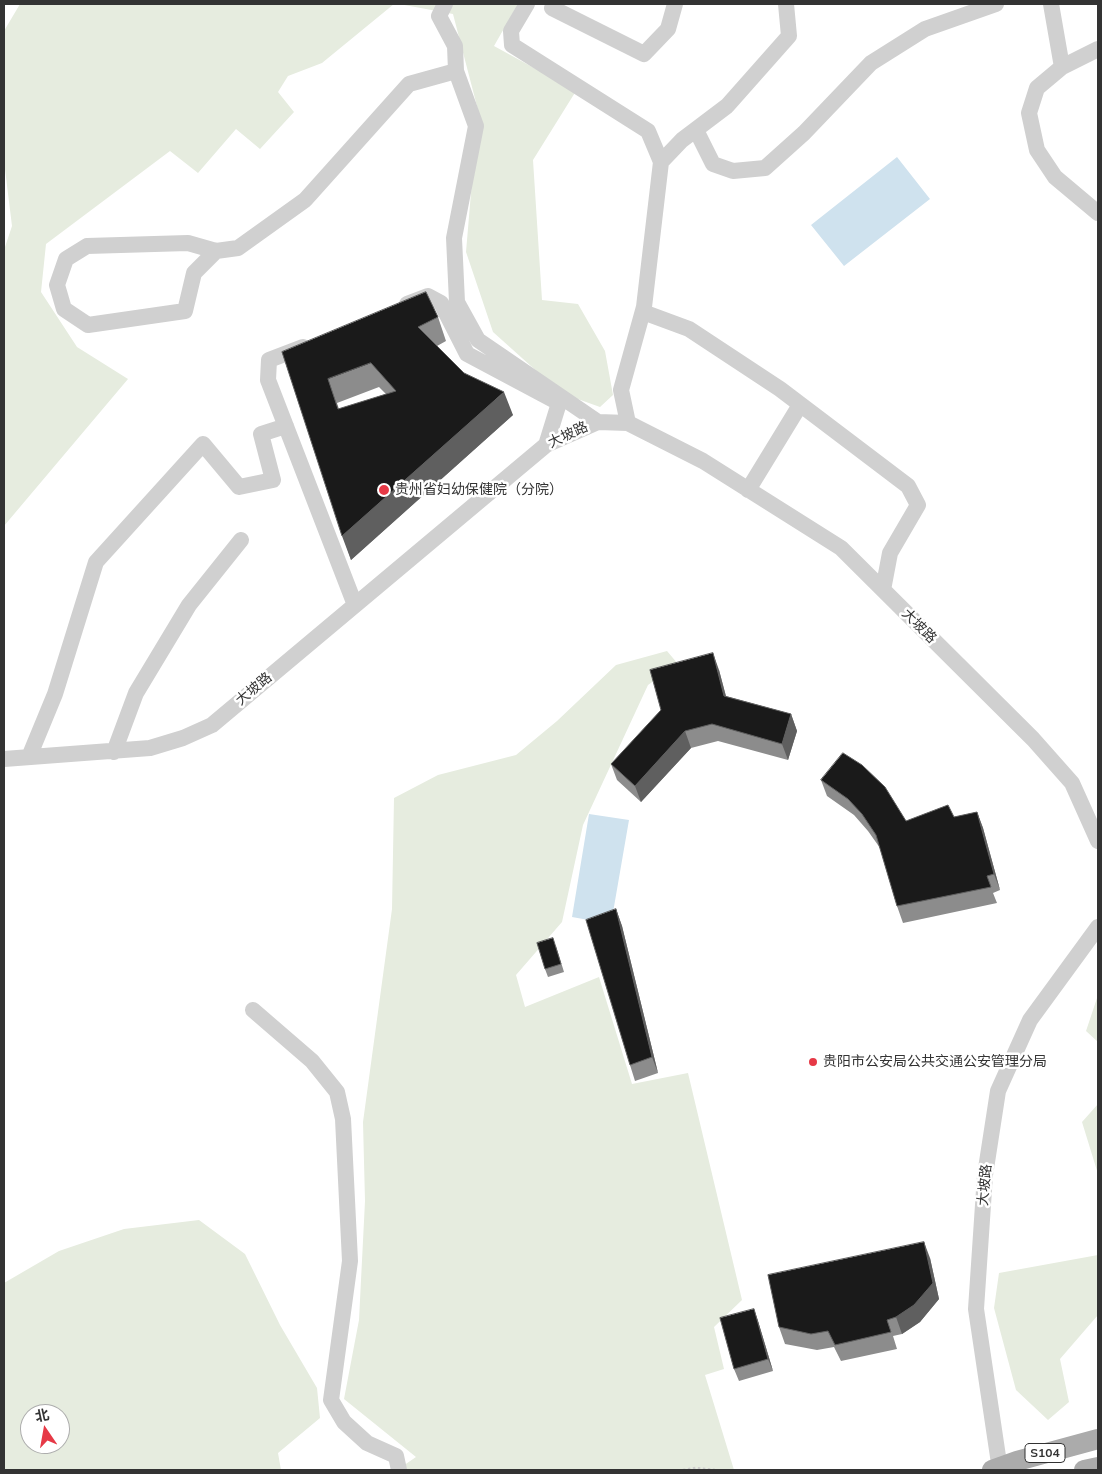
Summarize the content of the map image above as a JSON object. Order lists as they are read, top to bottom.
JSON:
{
  "streets": {
    "main road": ["S104"],
    "street": ["大坡路"]
  },
  "crossings": [
    ["大坡路", "S104"]
  ],
  "places": ["贵州省妇幼保健院（分院）", "贵阳市公安局公共交通公安管理分局"],
  "north": "top"
}
